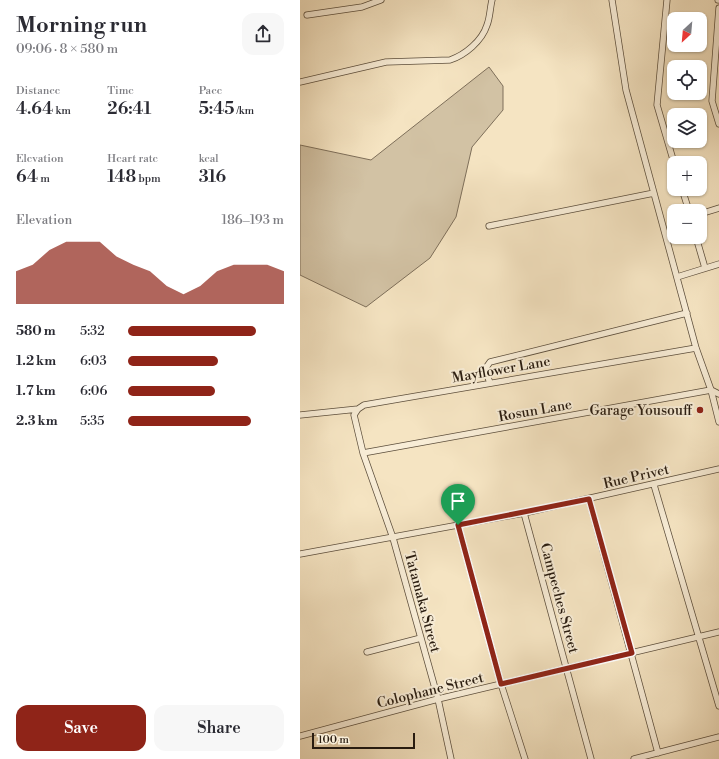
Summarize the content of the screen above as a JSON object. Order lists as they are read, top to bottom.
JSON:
{
  "streets": {
    "street": [
      "Mayflower Lane",
      "Rosun Lane",
      "Rue Privet",
      "Campeches Street",
      "Tatamaka Street",
      "Colophane Street"
    ]
  },
  "crossings": [
    ["Rosun Lane", "Tatamaka Street"],
    ["Rue Privet", "Campeches Street"],
    ["Rue Privet", "Tatamaka Street"],
    ["Campeches Street", "Colophane Street"],
    ["Tatamaka Street", "Colophane Street"]
  ],
  "places": ["Garage Yousouff"],
  "scale_bar": "100 m",
  "north": "bottom left",
  "page": {
    "heading": ["Morning run", "09:06 · 8 × 580 m"],
    "map_buttons": ["+", "−"],
    "stats": [
      ["Distance", "4.64 km"],
      ["Time", "26:41"],
      ["Pace", "5:45 /km"],
      ["Elevation", "64 m"],
      ["Heart rate", "148 bpm"],
      ["kcal", "316"]
    ],
    "chart": ["Elevation", "186–193 m"],
    "list": [
      {
        "name": "580 m",
        "note": "5:32"
      },
      {
        "name": "1.2 km",
        "note": "6:03"
      },
      {
        "name": "1.7 km",
        "note": "6:06"
      },
      {
        "name": "2.3 km",
        "note": "5:35"
      }
    ],
    "buttons": ["Save", "Share"],
    "scale": "100 m"
  }
}
